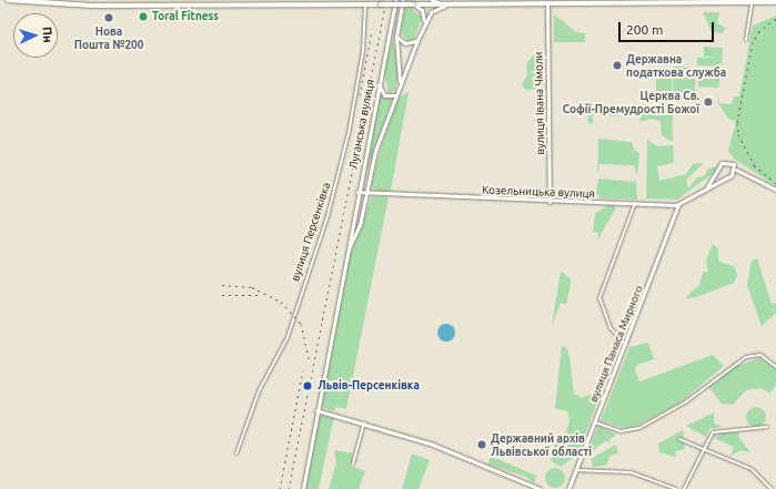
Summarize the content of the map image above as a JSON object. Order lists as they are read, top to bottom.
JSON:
{
  "streets": {
    "main road": [
      "вулиця Івана Чмоли",
      "Луганська вулиця",
      "Козельницька вулиця",
      "вулиця Панаса Мирного"
    ],
    "street": ["вулиця Персенківка"]
  },
  "crossings": [
    ["вулиця Івана Чмоли", "Козельницька вулиця"],
    ["Луганська вулиця", "Козельницька вулиця"],
    ["Козельницька вулиця", "вулиця Панаса Мирного"]
  ],
  "places": [
    "Toral Fitness",
    "Нова Пошта №200",
    "Державна податкова служба",
    "Церква Св. Софії-Премудрості Божої",
    "Львів-Персенківка",
    "Державний архів Львівської області"
  ],
  "scale_bar": "200 m",
  "north": "right"
}
